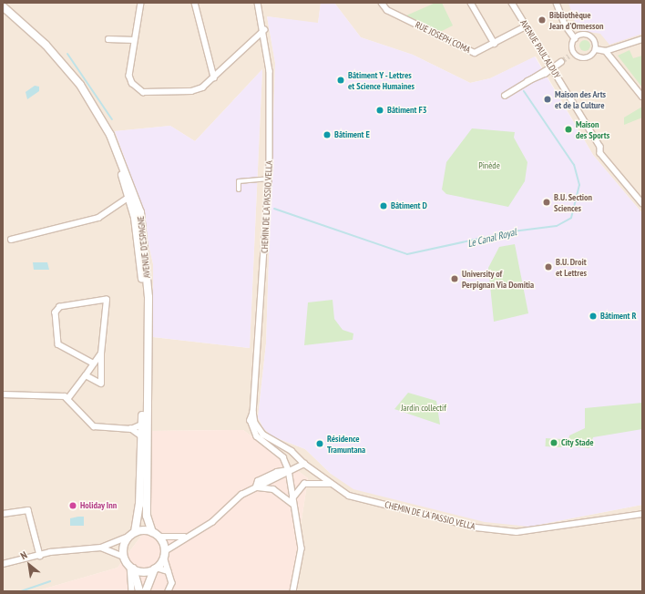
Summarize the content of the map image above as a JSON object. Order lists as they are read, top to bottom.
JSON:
{
  "streets": {
    "main road": ["AVENUE D'ESPAGNE"],
    "street": ["RUE JOSEPH COMA", "AVENUE PAUL ALDUY", "CHEMIN DE LA PASSIO VELLA"]
  },
  "crossings": [
    ["RUE JOSEPH COMA", "AVENUE PAUL ALDUY"]
  ],
  "water": ["Le Canal Royal"],
  "parks": ["Pinède", "Jardin collectif"],
  "places": [
    "Bibliothèque Jean d'Ormesson",
    "Bâtiment Y - Lettres et Science Humaines",
    "Maison des Arts et de la Culture",
    "Bâtiment F3",
    "Maison des Sports",
    "Bâtiment E",
    "B.U. Section Sciences",
    "Bâtiment D",
    "B.U. Droit et Lettres",
    "University of Perpignan Via Domitia",
    "Bâtiment R",
    "City Stade",
    "Résidence Tramuntana",
    "Holiday Inn"
  ],
  "north": "top left"
}
